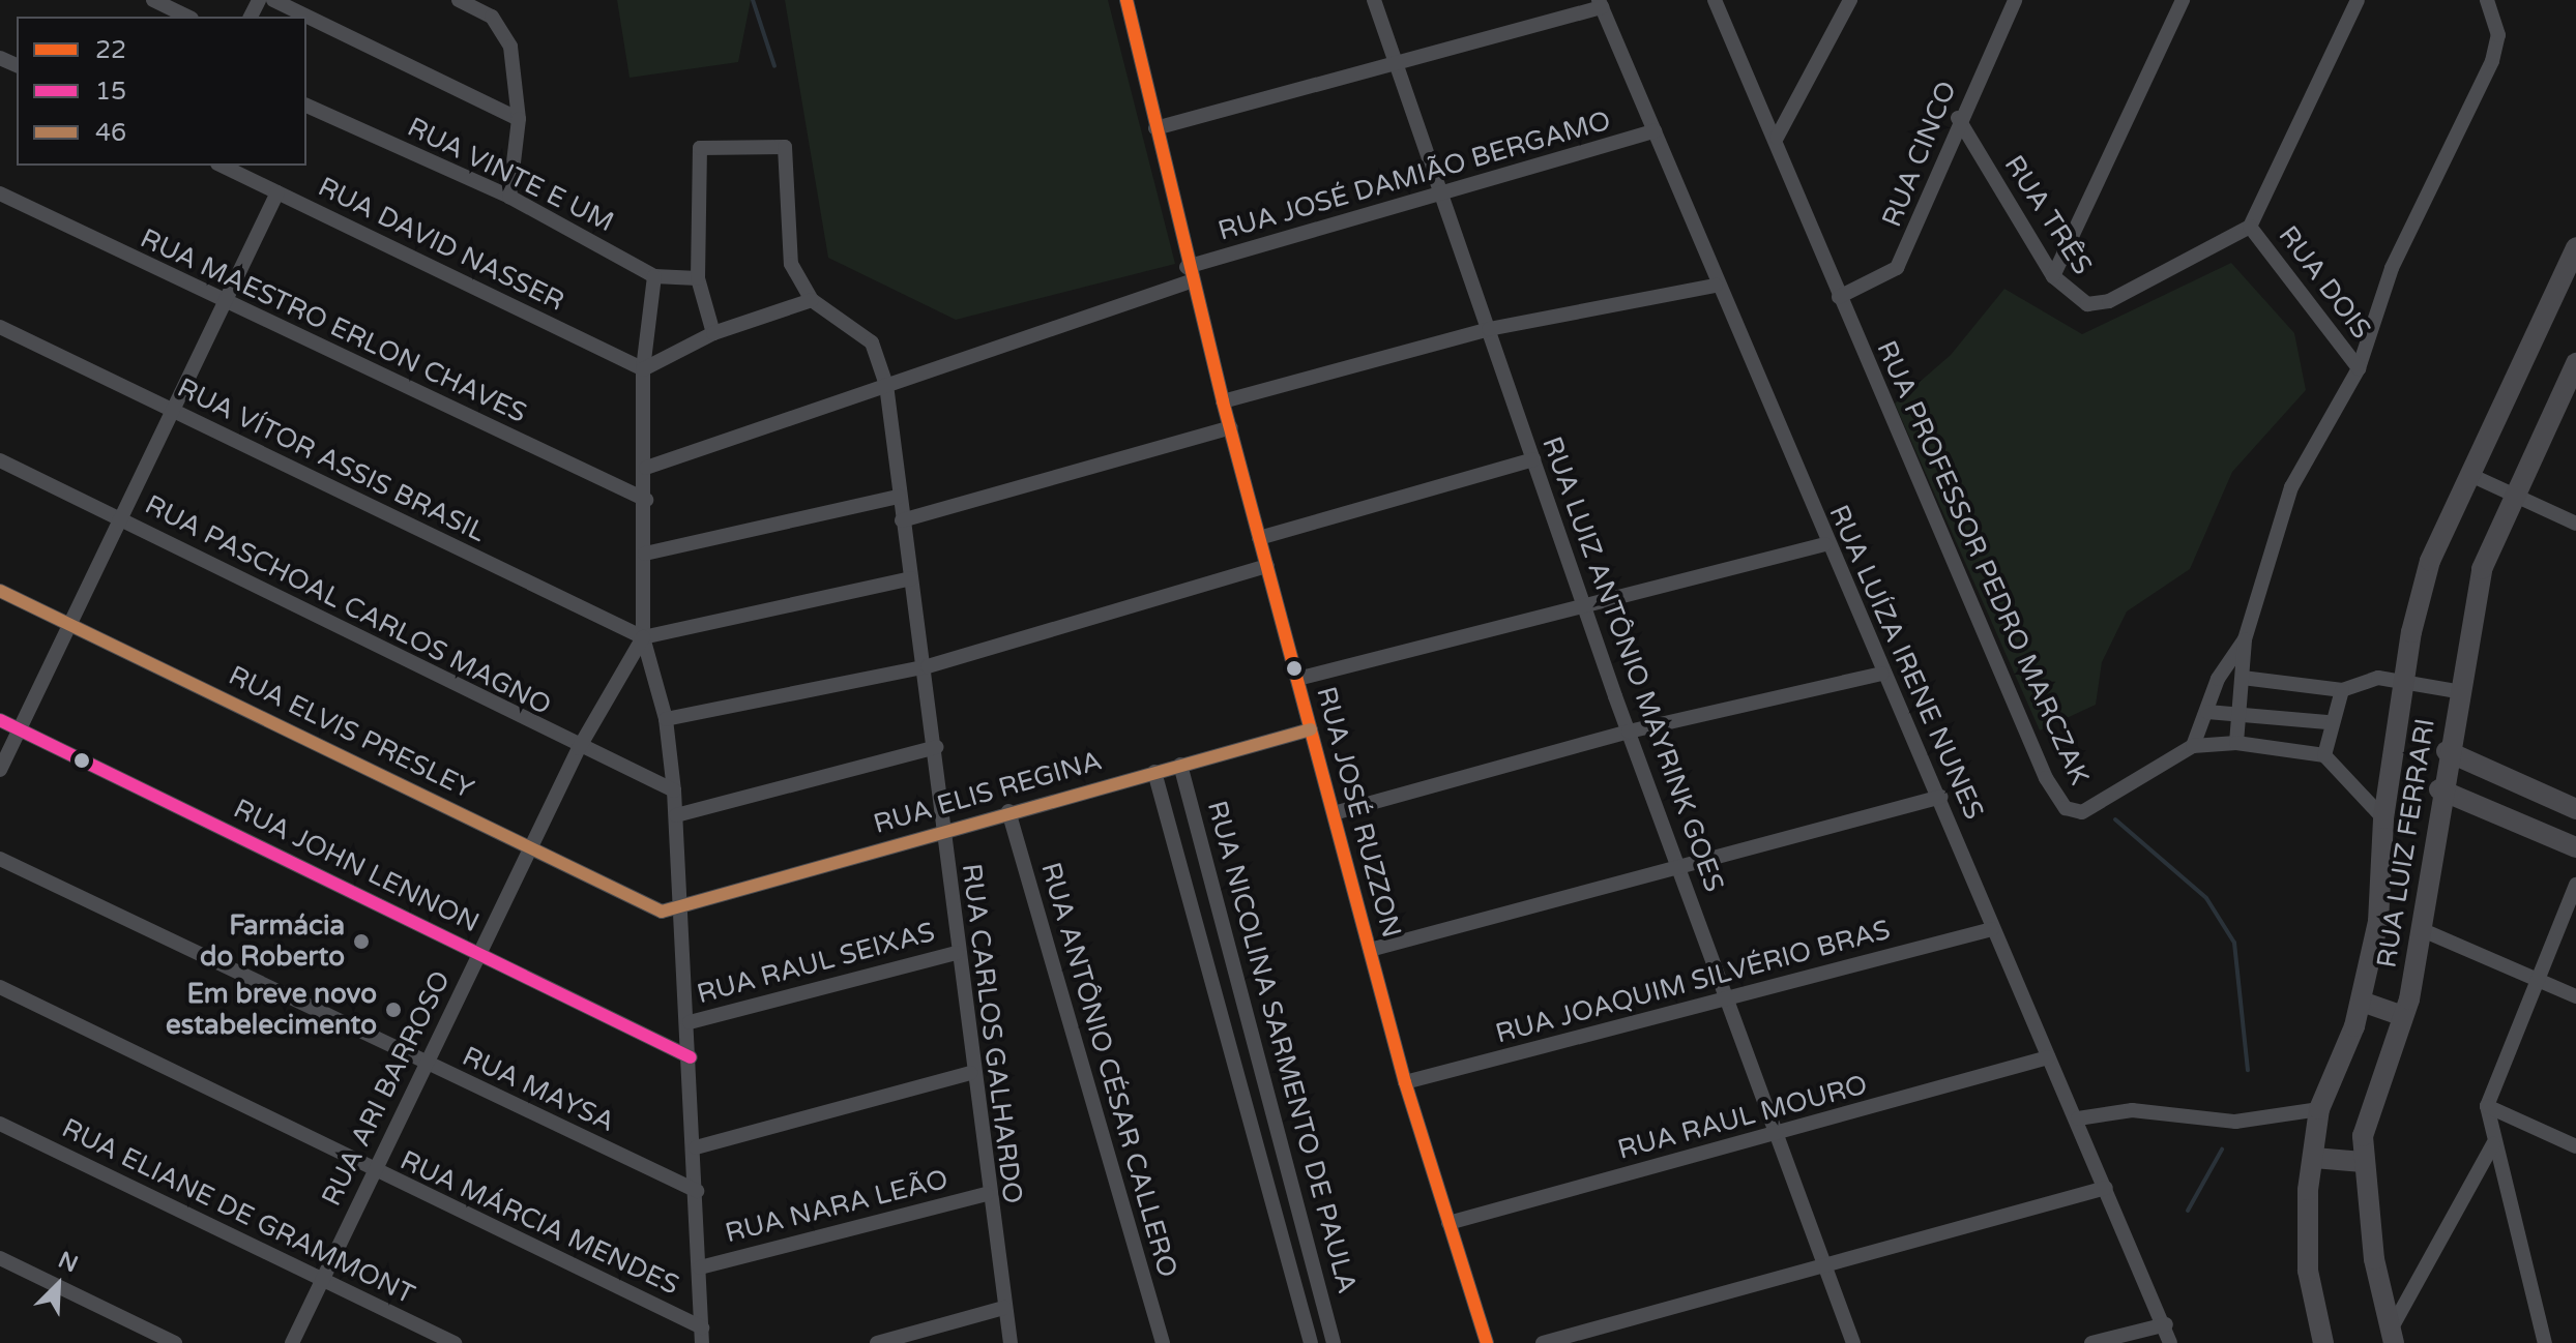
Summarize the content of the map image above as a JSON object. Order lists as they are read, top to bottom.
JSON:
{
  "streets": {
    "street": [
      "RUA CINCO",
      "RUA VINTE E UM",
      "RUA JOSÉ DAMIÃO BERGAMO",
      "RUA TRÊS",
      "RUA DAVID NASSER",
      "RUA DOIS",
      "RUA MAESTRO ERLON CHAVES",
      "RUA VÍTOR ASSIS BRASIL",
      "RUA PROFESSOR PEDRO MARCZAK",
      "RUA PASCHOAL CARLOS MAGNO",
      "RUA LUÍZA IRENE NUNES",
      "RUA LUIZ ANTÔNIO MAYRINK GOES",
      "RUA ELVIS PRESLEY",
      "RUA ELIS REGINA",
      "RUA JOSÉ RUZZON",
      "RUA LUIZ FERRARI",
      "RUA JOHN LENNON",
      "RUA RAUL SEIXAS",
      "RUA JOAQUIM SILVÉRIO BRAS",
      "RUA CARLOS GALHARDO",
      "RUA NICOLINA SARMENTO DE PAULA",
      "RUA ANTÔNIO CÉSAR CALLERO",
      "RUA ARI BARROSO",
      "RUA MAYSA",
      "RUA RAUL MOURO",
      "RUA NARA LEÃO",
      "RUA ELIANE DE GRAMMONT",
      "RUA MÁRCIA MENDES"
    ]
  },
  "crossings": [
    ["RUA CINCO", "RUA TRÊS"],
    ["RUA CINCO", "RUA PROFESSOR PEDRO MARCZAK"],
    ["RUA JOSÉ DAMIÃO BERGAMO", "RUA LUÍZA IRENE NUNES"],
    ["RUA JOSÉ DAMIÃO BERGAMO", "RUA LUIZ ANTÔNIO MAYRINK GOES"],
    ["RUA JOSÉ DAMIÃO BERGAMO", "RUA JOSÉ RUZZON"],
    ["RUA JOSÉ DAMIÃO BERGAMO", "RUA CARLOS GALHARDO"],
    ["RUA TRÊS", "RUA DOIS"],
    ["RUA VÍTOR ASSIS BRASIL", "RUA ARI BARROSO"],
    ["RUA PASCHOAL CARLOS MAGNO", "RUA ARI BARROSO"],
    ["RUA LUÍZA IRENE NUNES", "RUA JOAQUIM SILVÉRIO BRAS"],
    ["RUA LUÍZA IRENE NUNES", "RUA RAUL MOURO"],
    ["RUA LUIZ ANTÔNIO MAYRINK GOES", "RUA JOAQUIM SILVÉRIO BRAS"],
    ["RUA LUIZ ANTÔNIO MAYRINK GOES", "RUA RAUL MOURO"],
    ["RUA ELVIS PRESLEY", "RUA ELIS REGINA"],
    ["RUA ELVIS PRESLEY", "RUA ARI BARROSO"],
    ["RUA ELIS REGINA", "RUA JOSÉ RUZZON"],
    ["RUA ELIS REGINA", "RUA CARLOS GALHARDO"],
    ["RUA ELIS REGINA", "RUA NICOLINA SARMENTO DE PAULA"],
    ["RUA ELIS REGINA", "RUA ANTÔNIO CÉSAR CALLERO"],
    ["RUA JOSÉ RUZZON", "RUA JOAQUIM SILVÉRIO BRAS"],
    ["RUA JOSÉ RUZZON", "RUA RAUL MOURO"],
    ["RUA JOHN LENNON", "RUA ARI BARROSO"],
    ["RUA RAUL SEIXAS", "RUA CARLOS GALHARDO"],
    ["RUA CARLOS GALHARDO", "RUA NARA LEÃO"],
    ["RUA ARI BARROSO", "RUA MAYSA"],
    ["RUA ARI BARROSO", "RUA ELIANE DE GRAMMONT"],
    ["RUA ARI BARROSO", "RUA MÁRCIA MENDES"]
  ],
  "places": ["Farmácia do Roberto", "Em breve novo estabelecimento"],
  "lines": ["transit line 22", "transit line 46", "transit line 15"],
  "legend": ["22", "15", "46"],
  "north": "top right"
}
